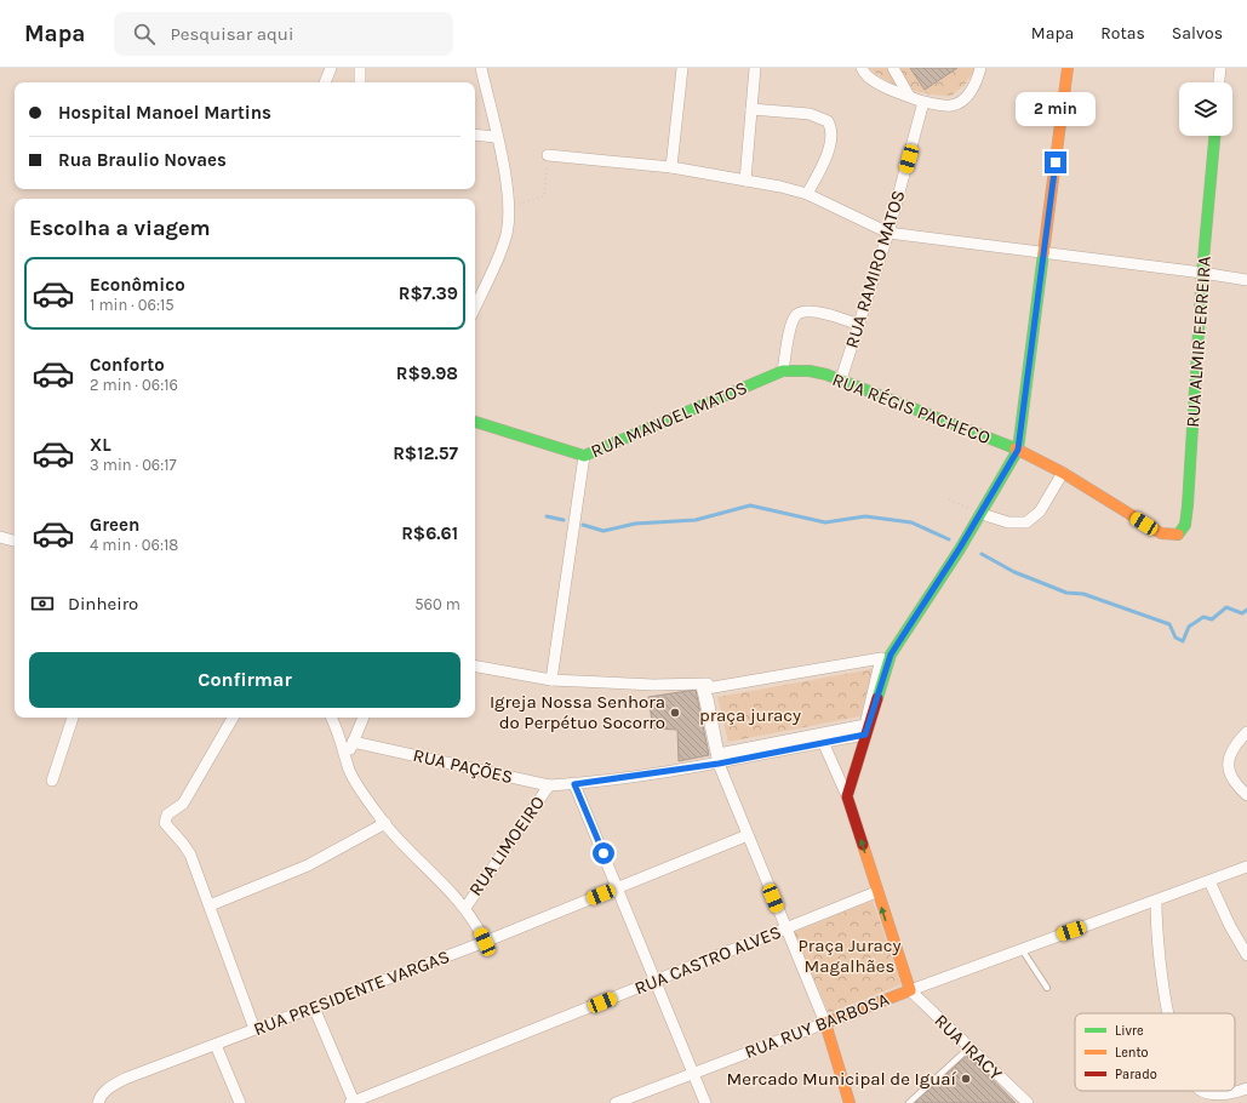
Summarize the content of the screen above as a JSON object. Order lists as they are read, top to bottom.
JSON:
{
  "streets": {
    "street": [
      "RUA RAMIRO MATOS",
      "RUA ALMIR FERREIRA",
      "RUA RÉGIS PACHECO",
      "RUA MANOEL MATOS",
      "RUA PAÇÕES",
      "RUA LIMOEIRO",
      "RUA CASTRO ALVES",
      "RUA PRESIDENTE VARGAS",
      "RUA RUY BARBOSA",
      "RUA IRACY"
    ]
  },
  "crossings": [
    ["RUA RAMIRO MATOS", "RUA RÉGIS PACHECO"],
    ["RUA ALMIR FERREIRA", "RUA RÉGIS PACHECO"],
    ["RUA RÉGIS PACHECO", "RUA MANOEL MATOS"],
    ["RUA PAÇÕES", "RUA LIMOEIRO"],
    ["RUA RUY BARBOSA", "RUA IRACY"]
  ],
  "parks": ["praça juracy", "Praça Juracy Magalhães"],
  "places": ["Igreja Nossa Senhora do Perpétuo Socorro", "Mercado Municipal de Iguaí"],
  "legend": ["Livre", "Lento", "Parado"],
  "page": {
    "header": "Mapa",
    "search": "Pesquisar aqui",
    "nav": ["Mapa", "Rotas", "Salvos"],
    "banner": ["Hospital Manoel Martins", "Rua Braulio Novaes"],
    "bubble": "2 min",
    "heading": "Escolha a viagem",
    "list": [
      {
        "name": "Econômico",
        "note": "1 min · 06:15",
        "value": "R$7.39"
      },
      {
        "name": "Conforto",
        "note": "2 min · 06:16",
        "value": "R$9.98"
      },
      {
        "name": "XL",
        "note": "3 min · 06:17",
        "value": "R$12.57"
      },
      {
        "name": "Green",
        "note": "4 min · 06:18",
        "value": "R$6.61"
      }
    ],
    "pay": ["Dinheiro", "560 m"],
    "buttons": "Confirmar"
  }
}
